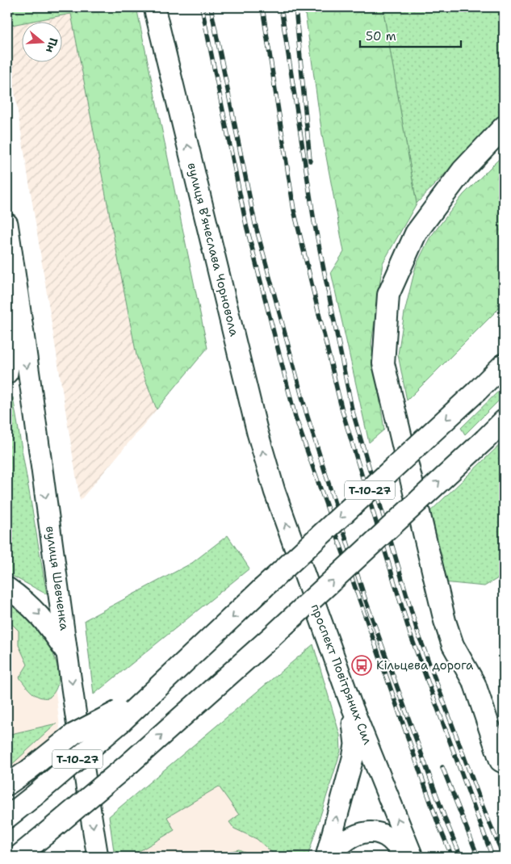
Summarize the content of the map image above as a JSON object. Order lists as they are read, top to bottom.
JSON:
{
  "streets": {
    "highway": ["Т-10-27"],
    "main road": ["вулиця Вʼячеслава Чорновола", "вулиця Шевченка", "проспект Повітряних Сил"]
  },
  "crossings": [
    ["вулиця Вʼячеслава Чорновола", "проспект Повітряних Сил"]
  ],
  "one_way": ["вулиця Вʼячеслава Чорновола", "вулиця Шевченка", "проспект Повітряних Сил"],
  "places": {
    "bus stop": ["Кільцева дорога"]
  },
  "scale_bar": "50 m",
  "north": "right"
}
